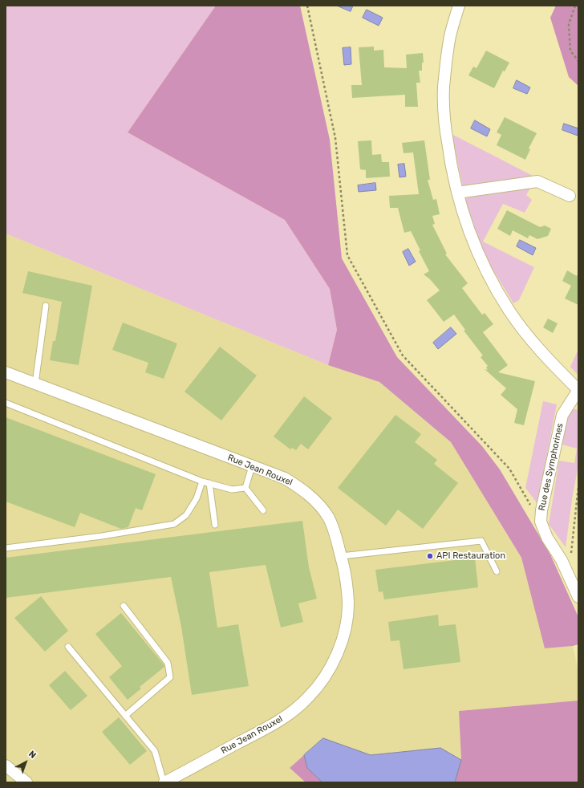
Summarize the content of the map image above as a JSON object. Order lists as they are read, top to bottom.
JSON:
{
  "streets": {
    "street": ["Rue des Symphorines", "Rue Jean Rouxel"]
  },
  "places": ["API Restauration"],
  "north": "top right"
}
